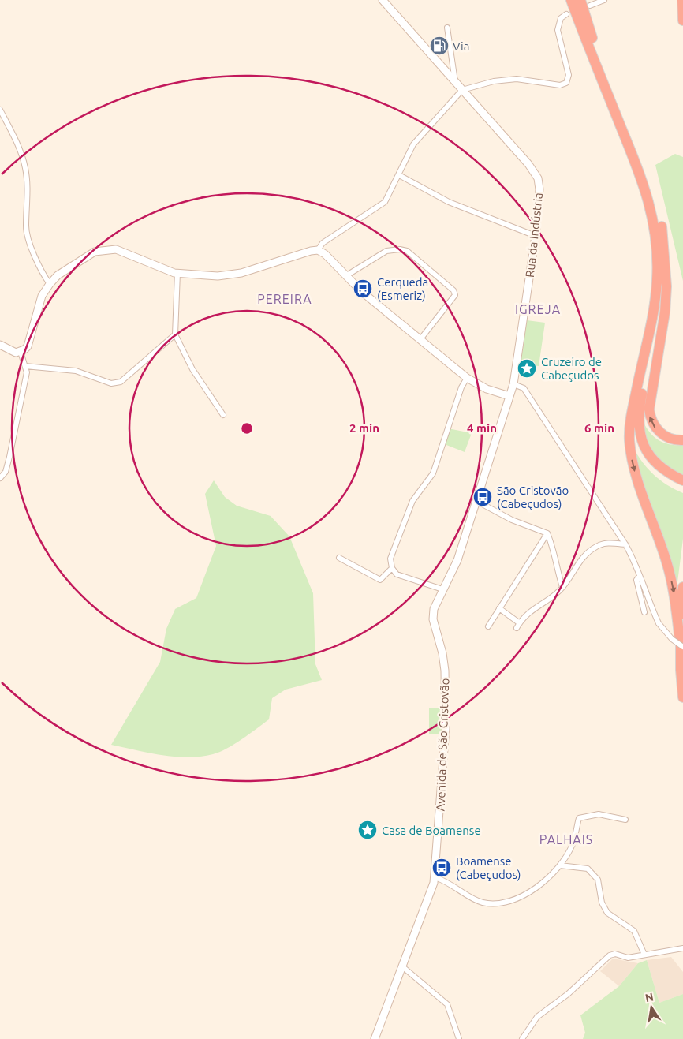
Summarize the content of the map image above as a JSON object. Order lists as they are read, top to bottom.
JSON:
{
  "streets": {
    "street": ["Rua da Indústria", "Avenida de São Cristovão"]
  },
  "crossings": [
    ["Rua da Indústria", "Avenida de São Cristovão"]
  ],
  "districts": ["PEREIRA", "IGREJA", "PALHAIS"],
  "places": {
    "fuel station": ["Via"],
    "bus stop": ["Cerqueda (Esmeriz)", "São Cristovão (Cabeçudos)", "Boamense (Cabeçudos)"],
    "place": ["Cruzeiro de Cabeçudos", "Casa de Boamense"]
  },
  "north": "top",
  "rings": ["2 min", "4 min", "6 min"]
}
